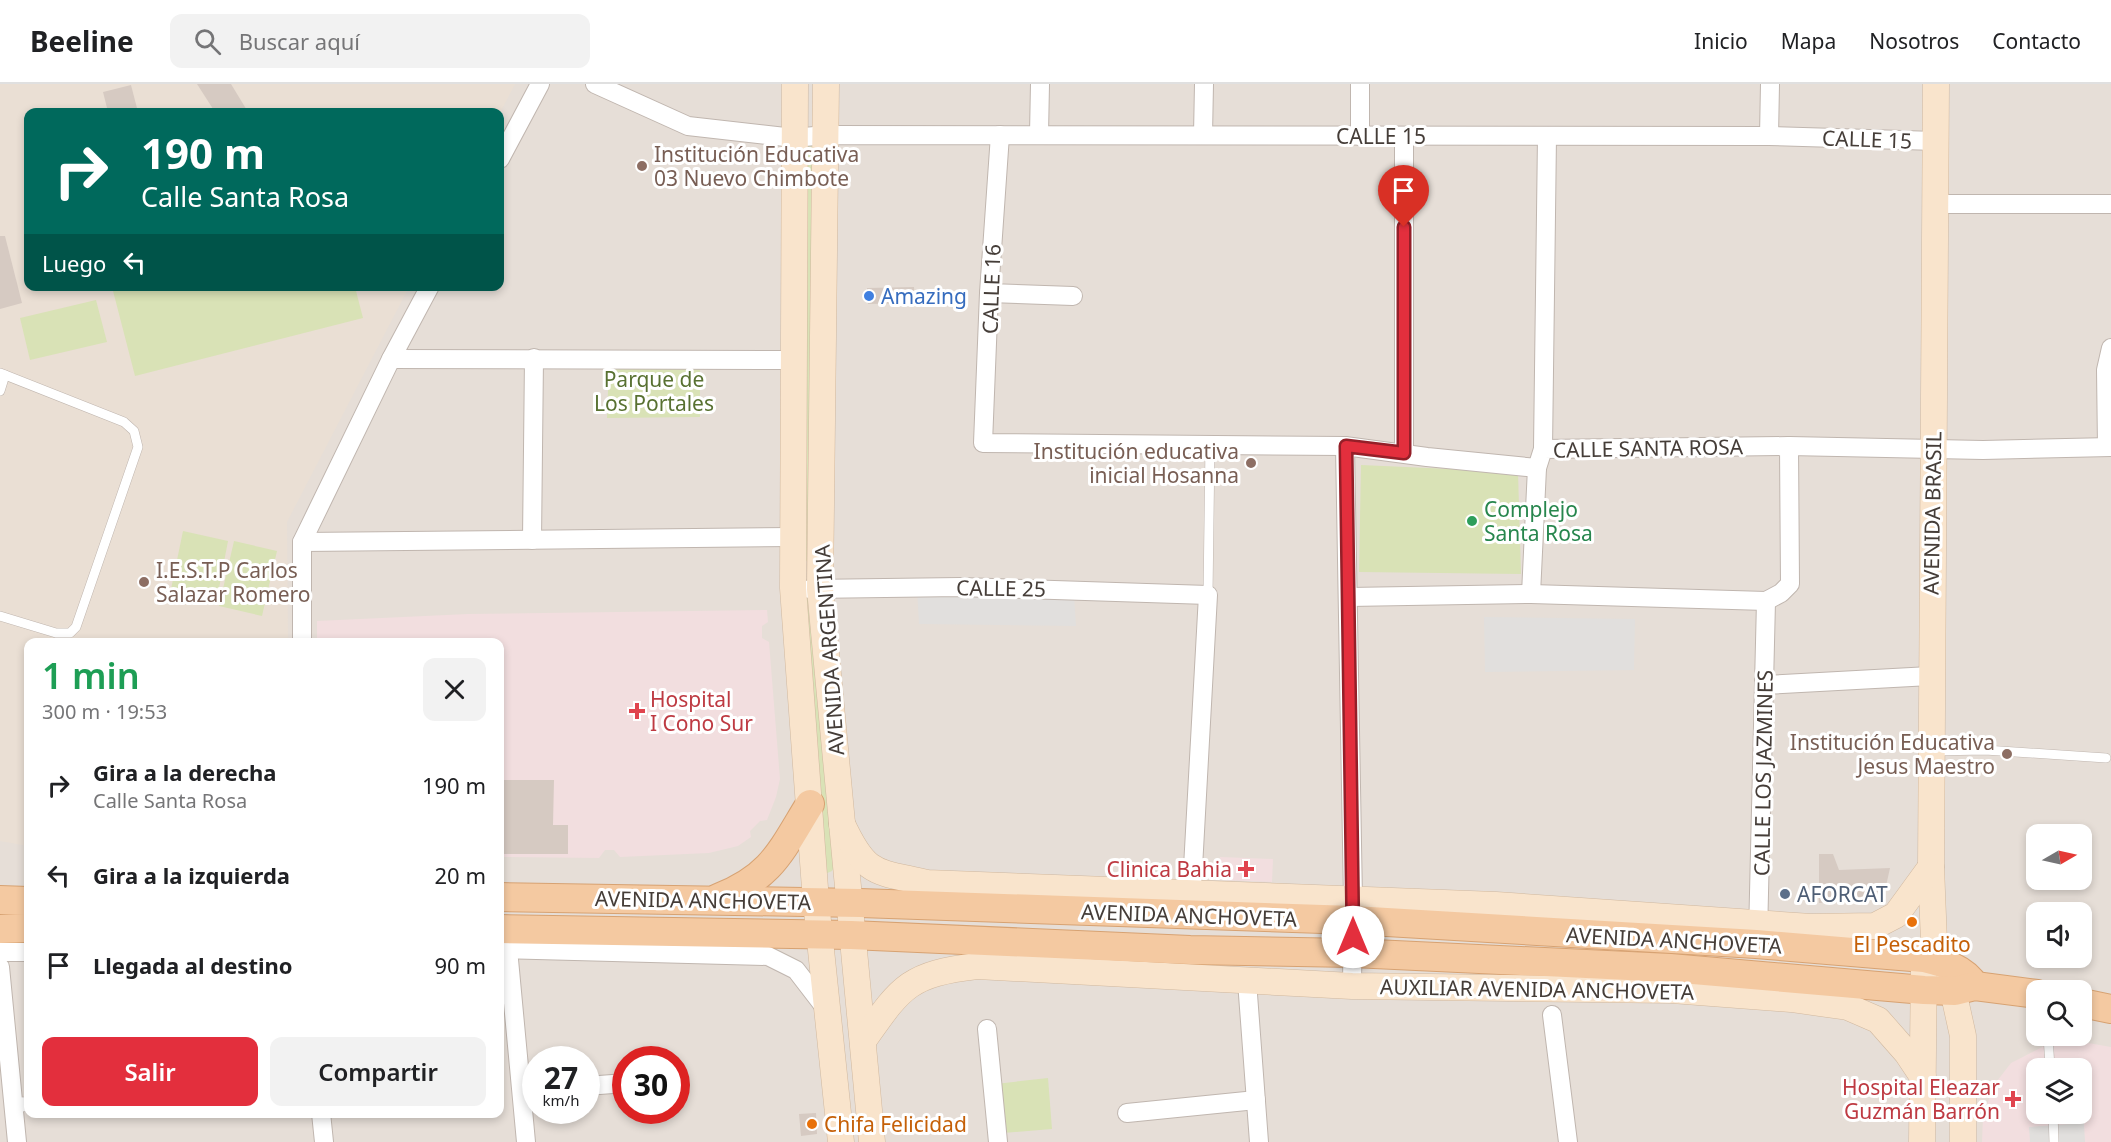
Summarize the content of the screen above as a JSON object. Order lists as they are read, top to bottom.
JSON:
{
  "streets": {
    "main road": [
      "AVENIDA BRASIL",
      "AVENIDA ARGENTINA",
      "AVENIDA ANCHOVETA",
      "AUXILIAR AVENIDA ANCHOVETA"
    ],
    "street": [
      "CALLE 15",
      "CALLE 16",
      "CALLE SANTA ROSA",
      "CALLE 25",
      "CALLE LOS JAZMINES"
    ]
  },
  "crossings": [
    ["CALLE 15", "CALLE 16"],
    ["CALLE 15", "AVENIDA BRASIL"],
    ["CALLE 15", "AVENIDA ARGENTINA"],
    ["CALLE 16", "CALLE SANTA ROSA"],
    ["CALLE SANTA ROSA", "AVENIDA BRASIL"],
    ["AVENIDA BRASIL", "AVENIDA ANCHOVETA"],
    ["AVENIDA BRASIL", "AUXILIAR AVENIDA ANCHOVETA"],
    ["CALLE 25", "AVENIDA ARGENTINA"],
    ["AVENIDA ARGENTINA", "AVENIDA ANCHOVETA"],
    ["AVENIDA ARGENTINA", "AUXILIAR AVENIDA ANCHOVETA"],
    ["CALLE LOS JAZMINES", "AVENIDA ANCHOVETA"]
  ],
  "parks": ["Parque de Los Portales"],
  "places": {
    "other": [
      "Institución Educativa 03 Nuevo Chimbote",
      "Amazing",
      "Institución educativa inicial Hosanna",
      "Complejo Santa Rosa",
      "I.E.S.T.P Carlos Salazar Romero",
      "Institución Educativa Jesus Maestro",
      "AFORCAT",
      "El Pescadito",
      "Chifa Felicidad"
    ],
    "health": ["Hospital I Cono Sur", "Clinica Bahia", "Hospital Eleazar Guzmán Barrón"]
  },
  "north": "right",
  "page": {
    "header": "Beeline",
    "search": "Buscar aquí",
    "nav": [
      "Inicio",
      "Mapa",
      "Nosotros",
      "Contacto"
    ],
    "turn": ["190 m", "Calle Santa Rosa"],
    "then": "Luego",
    "heading": ["1 min", "300 m · 19:53"],
    "list": [
      {
        "name": "Gira a la derecha",
        "note": "Calle Santa Rosa",
        "value": "190 m"
      },
      {
        "name": "Gira a la izquierda",
        "value": "20 m"
      },
      {
        "name": "Llegada al destino",
        "value": "90 m"
      }
    ],
    "buttons": ["Salir", "Compartir"],
    "speed": "27 km/h",
    "limit": "30"
  }
}
